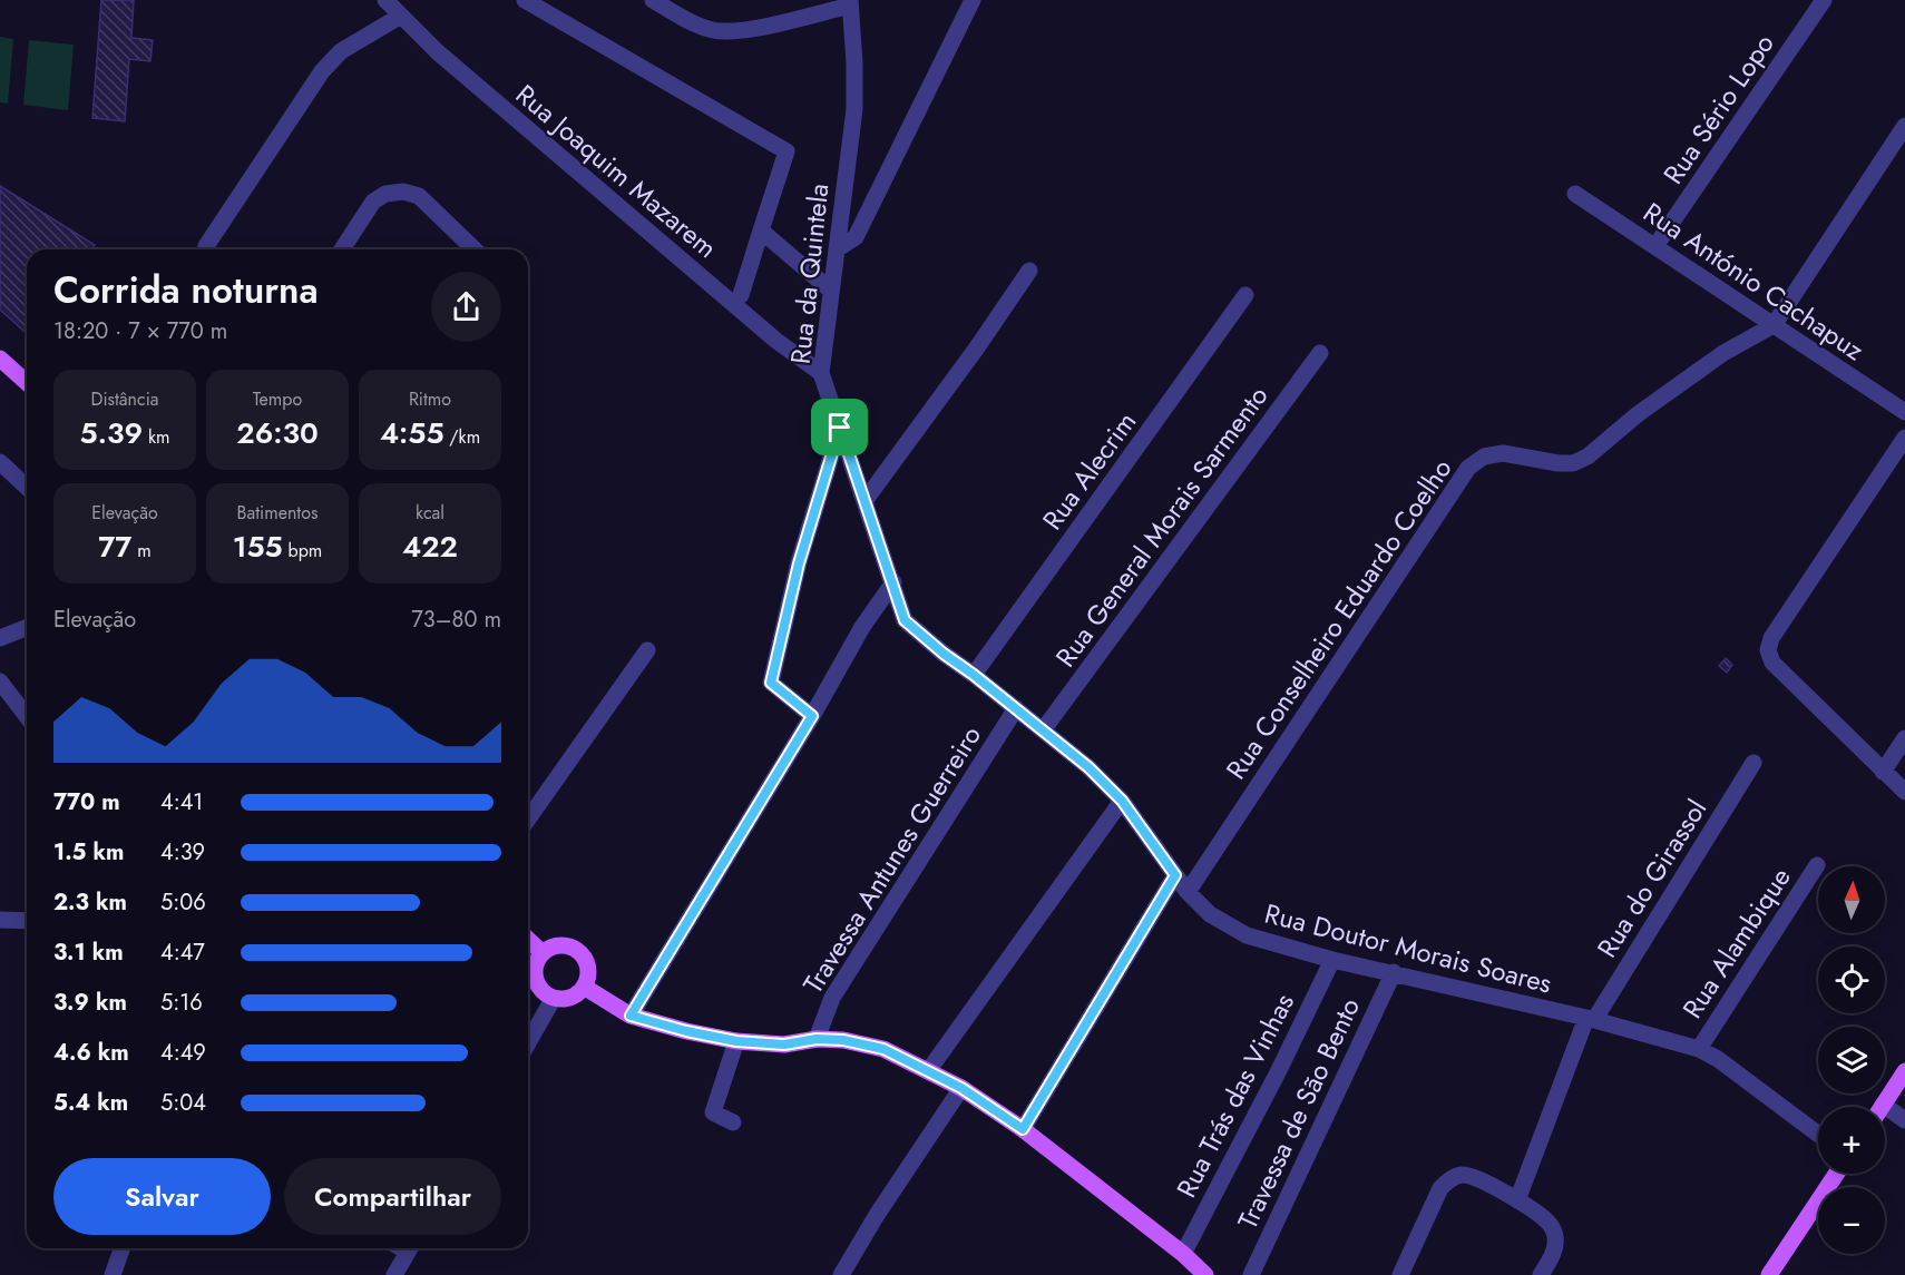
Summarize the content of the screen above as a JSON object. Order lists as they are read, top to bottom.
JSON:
{
  "streets": {
    "street": [
      "Rua Sério Lopo",
      "Rua Joaquim Mazarem",
      "Rua da Quintela",
      "Rua António Cachapuz",
      "Rua Alecrim",
      "Rua General Morais Sarmento",
      "Rua Conselheiro Eduardo Coelho",
      "Travessa Antunes Guerreiro",
      "Rua do Girassol",
      "Rua Alambique",
      "Rua Doutor Morais Soares",
      "Rua Trás das Vinhas",
      "Travessa de São Bento"
    ]
  },
  "crossings": [
    ["Rua Sério Lopo", "Rua António Cachapuz"],
    ["Rua Joaquim Mazarem", "Rua da Quintela"],
    ["Rua da Quintela", "Rua Doutor Morais Soares"],
    ["Rua António Cachapuz", "Rua Conselheiro Eduardo Coelho"],
    ["Rua Alecrim", "Rua Doutor Morais Soares"],
    ["Rua General Morais Sarmento", "Rua Doutor Morais Soares"],
    ["Rua Conselheiro Eduardo Coelho", "Rua Doutor Morais Soares"],
    ["Travessa Antunes Guerreiro", "Rua Doutor Morais Soares"],
    ["Rua do Girassol", "Rua Doutor Morais Soares"],
    ["Rua Alambique", "Rua Doutor Morais Soares"],
    ["Rua Doutor Morais Soares", "Rua Trás das Vinhas"],
    ["Rua Doutor Morais Soares", "Travessa de São Bento"]
  ],
  "north": "top",
  "page": {
    "heading": ["Corrida noturna", "18:20 · 7 × 770 m"],
    "stats": [
      ["Distância", "5.39 km"],
      ["Tempo", "26:30"],
      ["Ritmo", "4:55 /km"],
      ["Elevação", "77 m"],
      ["Batimentos", "155 bpm"],
      ["kcal", "422"]
    ],
    "chart": ["Elevação", "73–80 m"],
    "list": [
      {
        "name": "770 m",
        "note": "4:41"
      },
      {
        "name": "1.5 km",
        "note": "4:39"
      },
      {
        "name": "2.3 km",
        "note": "5:06"
      },
      {
        "name": "3.1 km",
        "note": "4:47"
      },
      {
        "name": "3.9 km",
        "note": "5:16"
      },
      {
        "name": "4.6 km",
        "note": "4:49"
      },
      {
        "name": "5.4 km",
        "note": "5:04"
      }
    ],
    "map_buttons": ["+", "−"],
    "buttons": ["Salvar", "Compartilhar"]
  }
}
